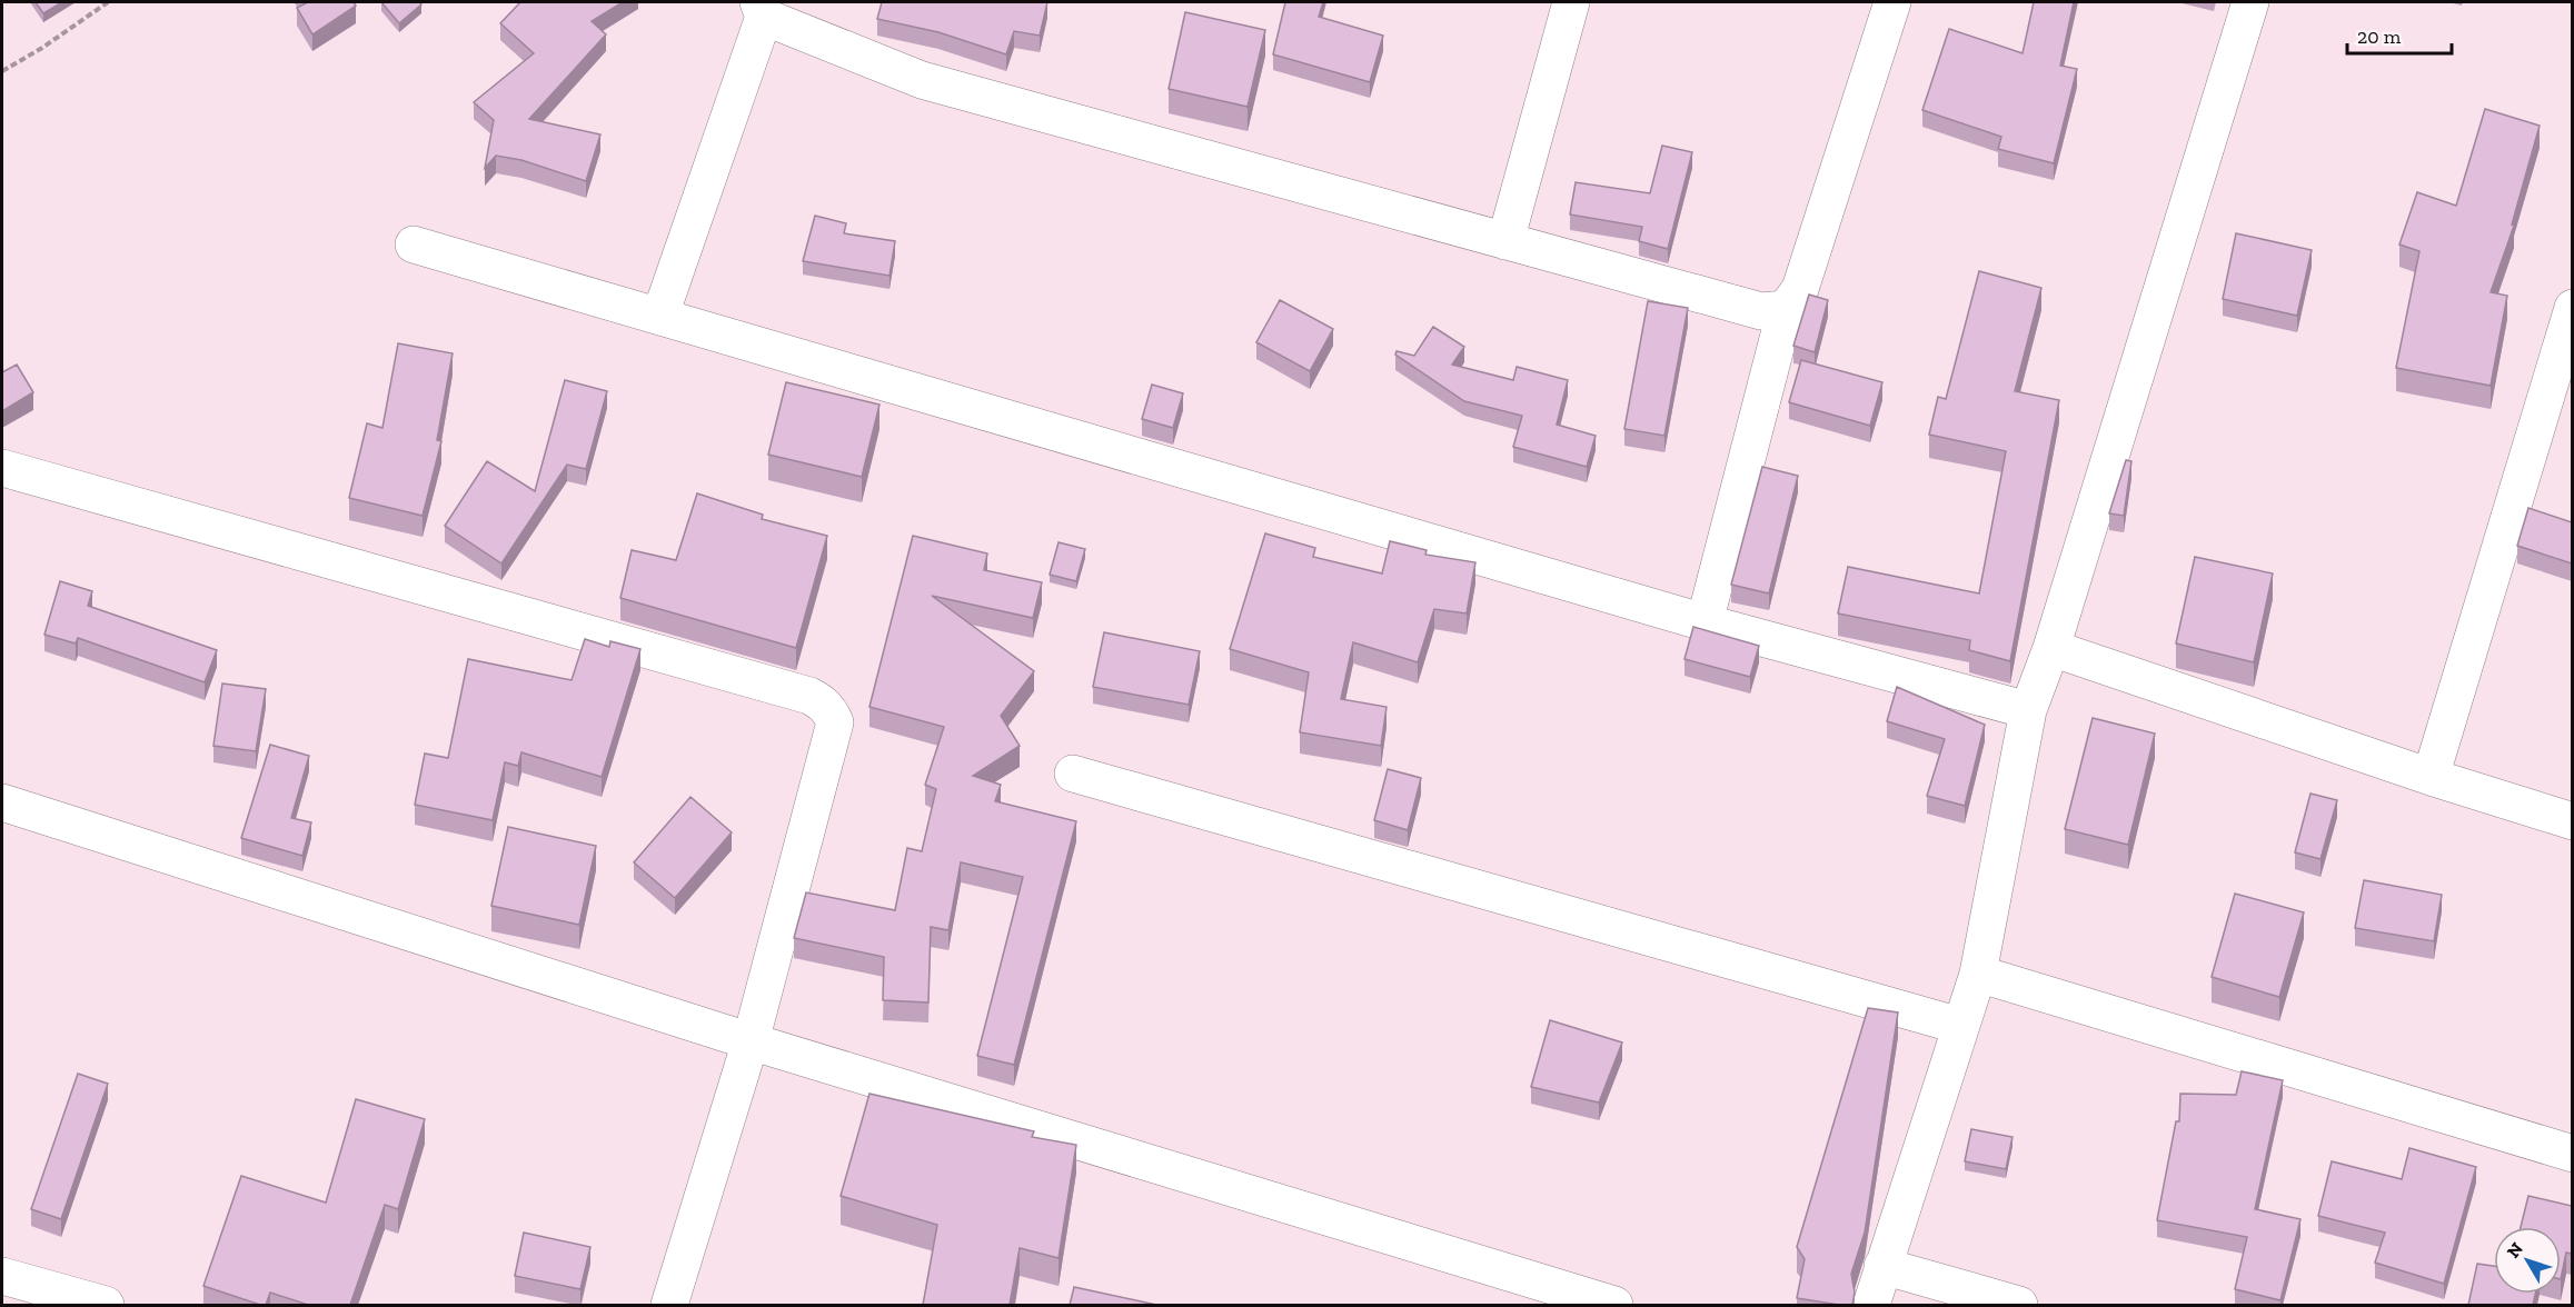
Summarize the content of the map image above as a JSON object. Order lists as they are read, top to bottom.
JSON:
{
  "scale_bar": "20 m",
  "north": "top left"
}
